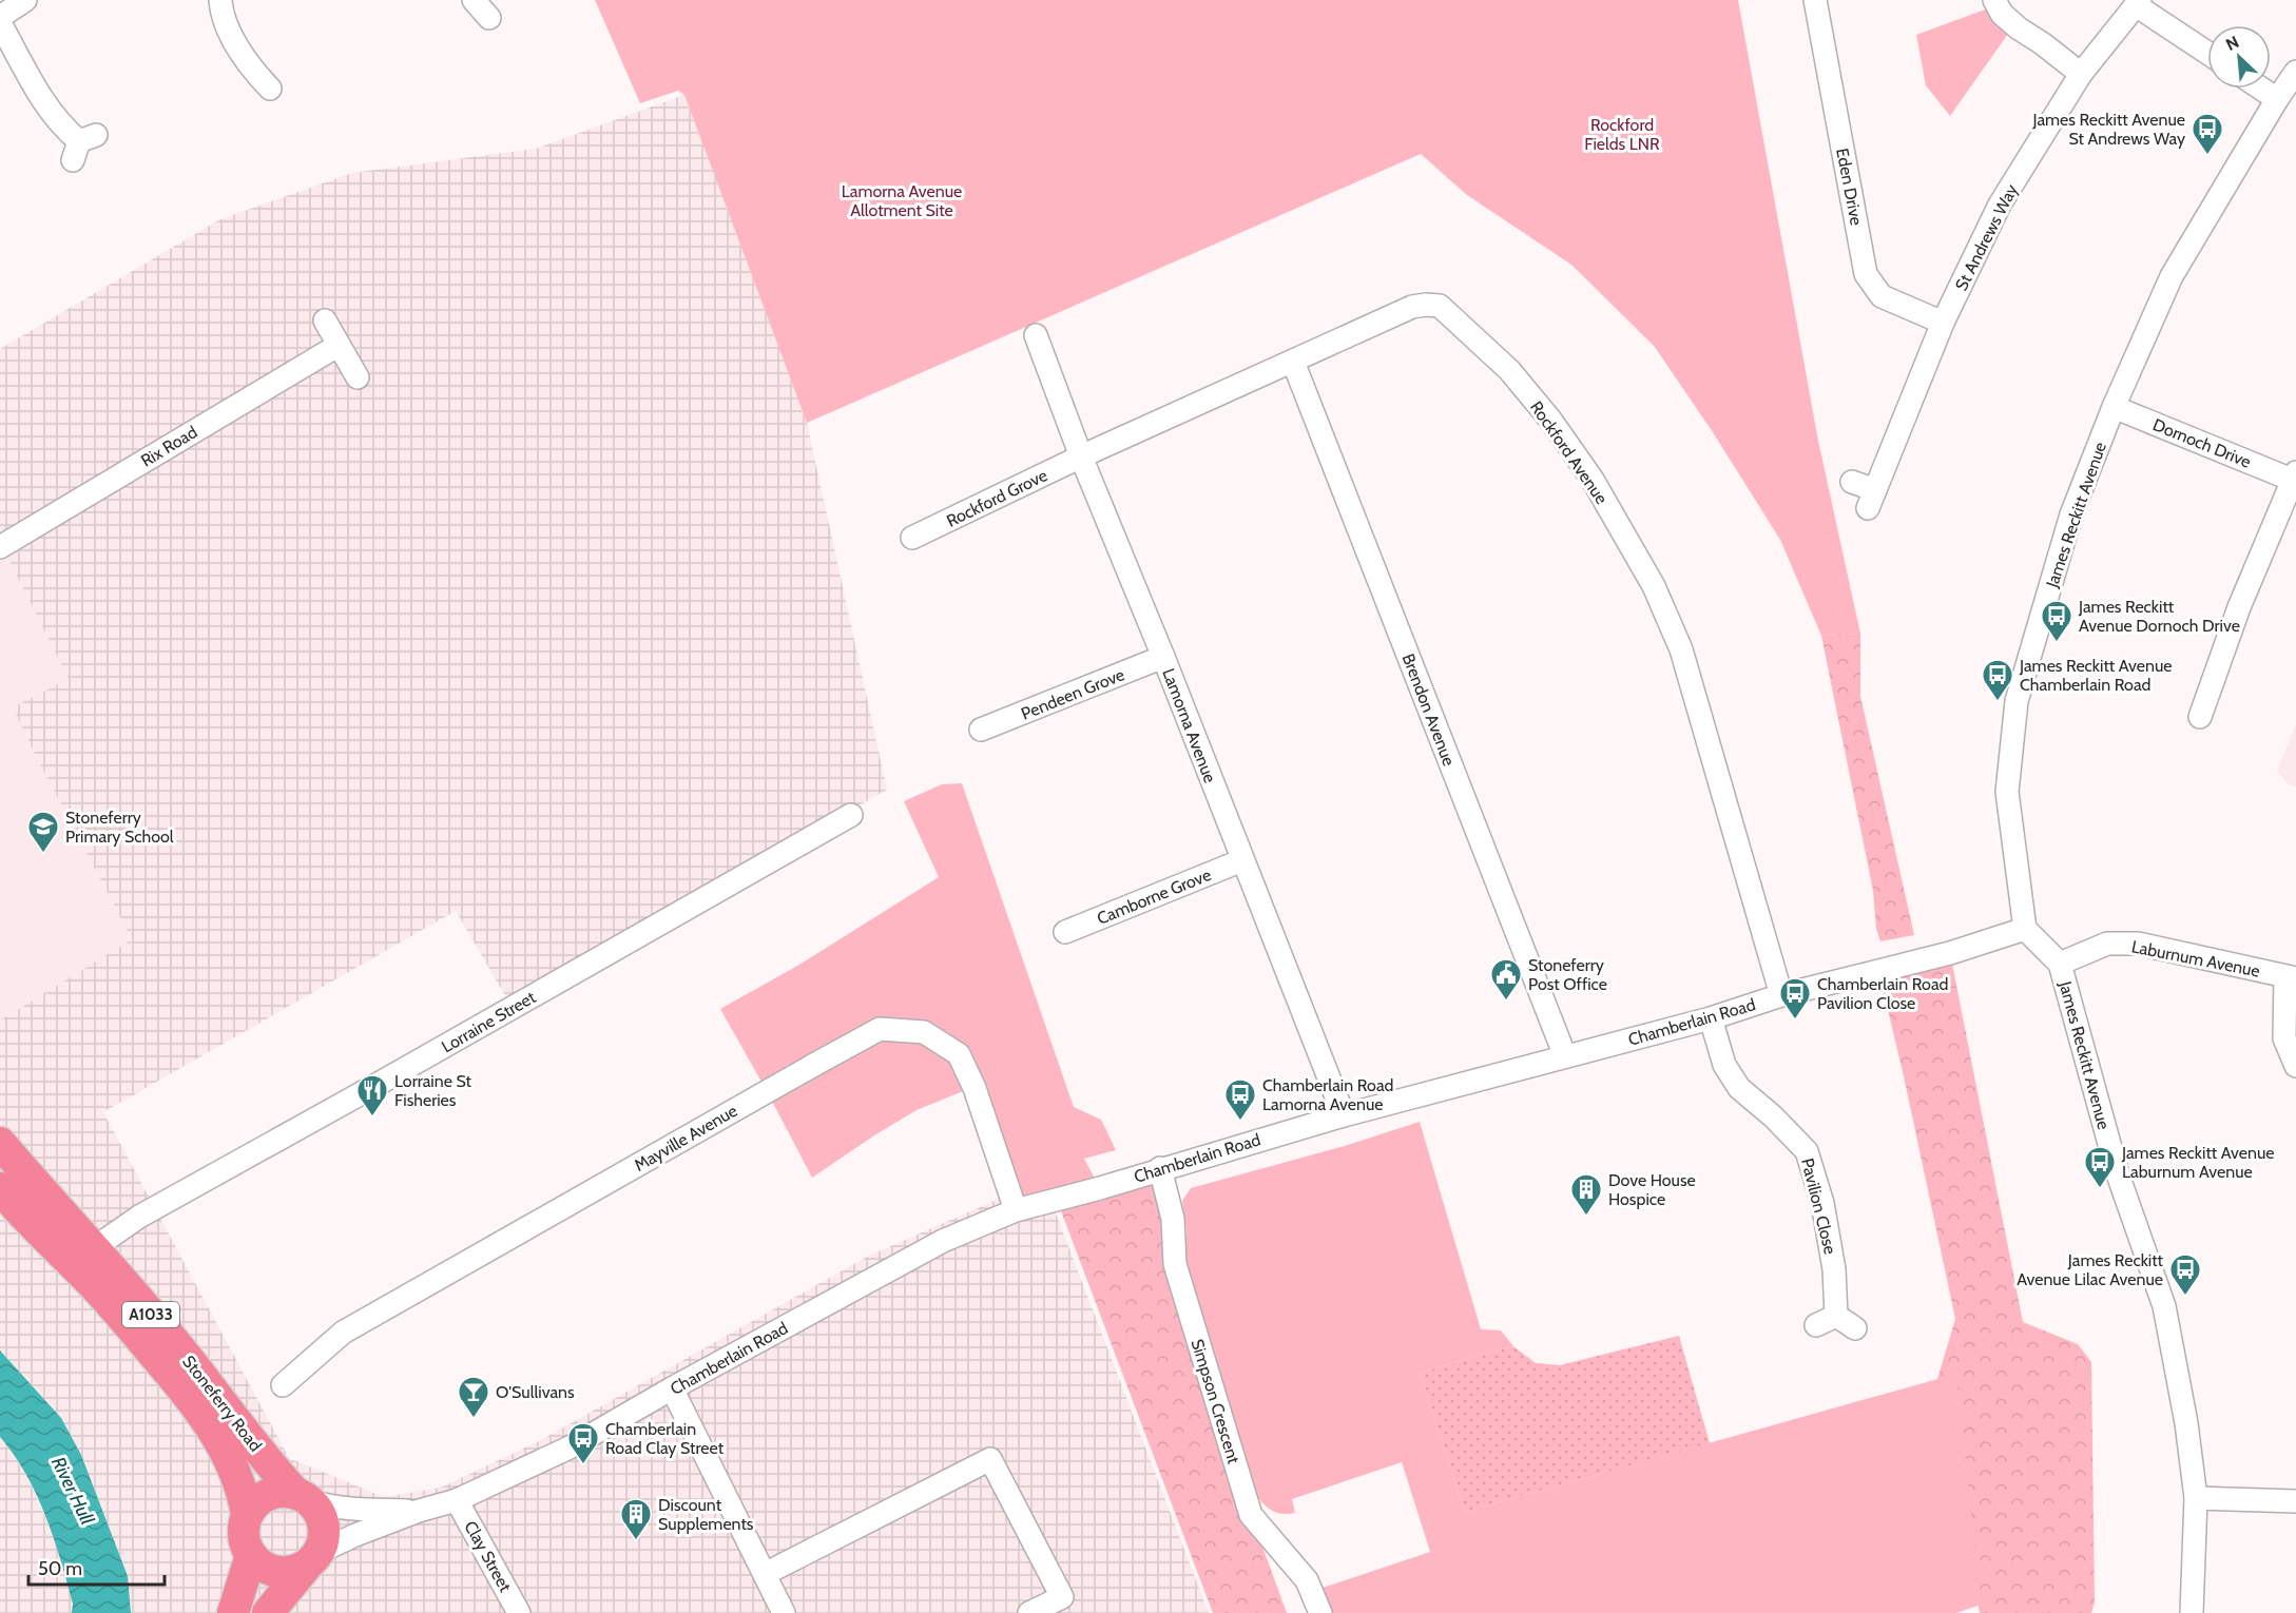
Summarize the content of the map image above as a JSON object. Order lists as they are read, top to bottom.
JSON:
{
  "streets": {
    "highway": ["A1033", "Stoneferry Road"],
    "street": [
      "Eden Drive",
      "St Andrews Way",
      "Dornoch Drive",
      "Rix Road",
      "Rockford Avenue",
      "Rockford Grove",
      "James Reckitt Avenue",
      "Pendeen Grove",
      "Brendon Avenue",
      "Lamorna Avenue",
      "Camborne Grove",
      "Laburnum Avenue",
      "Lorraine Street",
      "Chamberlain Road",
      "Mayville Avenue",
      "Pavilion Close",
      "Simpson Crescent",
      "Clay Street"
    ]
  },
  "crossings": [
    ["Eden Drive", "St Andrews Way"],
    ["Dornoch Drive", "James Reckitt Avenue"],
    ["Rockford Avenue", "Rockford Grove"],
    ["Rockford Avenue", "Brendon Avenue"],
    ["Rockford Avenue", "Lamorna Avenue"],
    ["Rockford Avenue", "Chamberlain Road"],
    ["Rockford Grove", "Lamorna Avenue"],
    ["James Reckitt Avenue", "Laburnum Avenue"],
    ["James Reckitt Avenue", "Chamberlain Road"],
    ["Pendeen Grove", "Lamorna Avenue"],
    ["Brendon Avenue", "Chamberlain Road"],
    ["Lamorna Avenue", "Camborne Grove"],
    ["Lamorna Avenue", "Chamberlain Road"],
    ["Lorraine Street", "Stoneferry Road"],
    ["Chamberlain Road", "Mayville Avenue"],
    ["Chamberlain Road", "Pavilion Close"],
    ["Chamberlain Road", "Simpson Crescent"],
    ["Chamberlain Road", "Stoneferry Road"],
    ["Chamberlain Road", "Clay Street"]
  ],
  "water": ["River Hull"],
  "parks": ["Rockford Fields LNR", "Lamorna Avenue Allotment Site"],
  "places": {
    "bus stop": [
      "James Reckitt Avenue St Andrews Way",
      "James Reckitt Avenue Dornoch Drive",
      "James Reckitt Avenue Chamberlain Road",
      "Chamberlain Road Pavilion Close",
      "Chamberlain Road Lamorna Avenue",
      "James Reckitt Avenue Laburnum Avenue",
      "James Reckitt Avenue Lilac Avenue",
      "Chamberlain Road Clay Street"
    ],
    "school or university": ["Stoneferry Primary School"],
    "public building": ["Stoneferry Post Office"],
    "restaurant": ["Lorraine St Fisheries"],
    "building": ["Dove House Hospice", "Discount Supplements"],
    "bar": ["O'Sullivans"]
  },
  "scale_bar": "50 m",
  "north": "top left"
}
